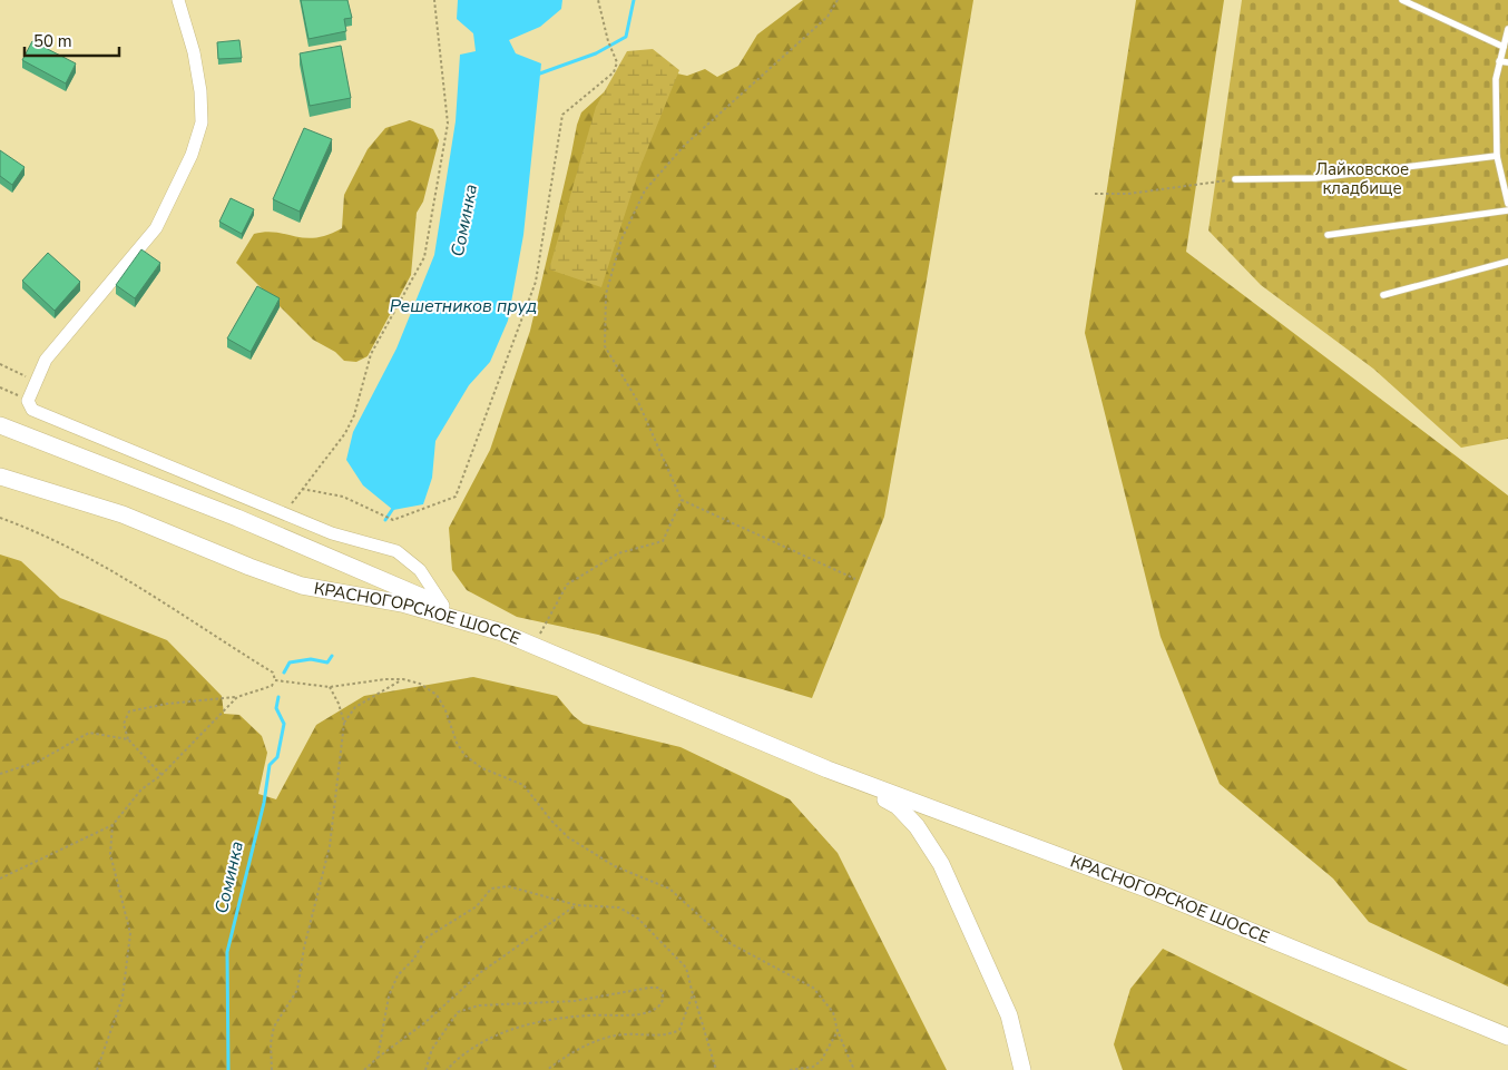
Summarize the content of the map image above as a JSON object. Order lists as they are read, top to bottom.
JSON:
{
  "streets": {
    "main road": ["КРАСНОГОРСКОЕ ШОССЕ"]
  },
  "water": ["Соминка", "Решетников пруд"],
  "parks": ["Лайковское кладбище"],
  "scale_bar": "50 m"
}
